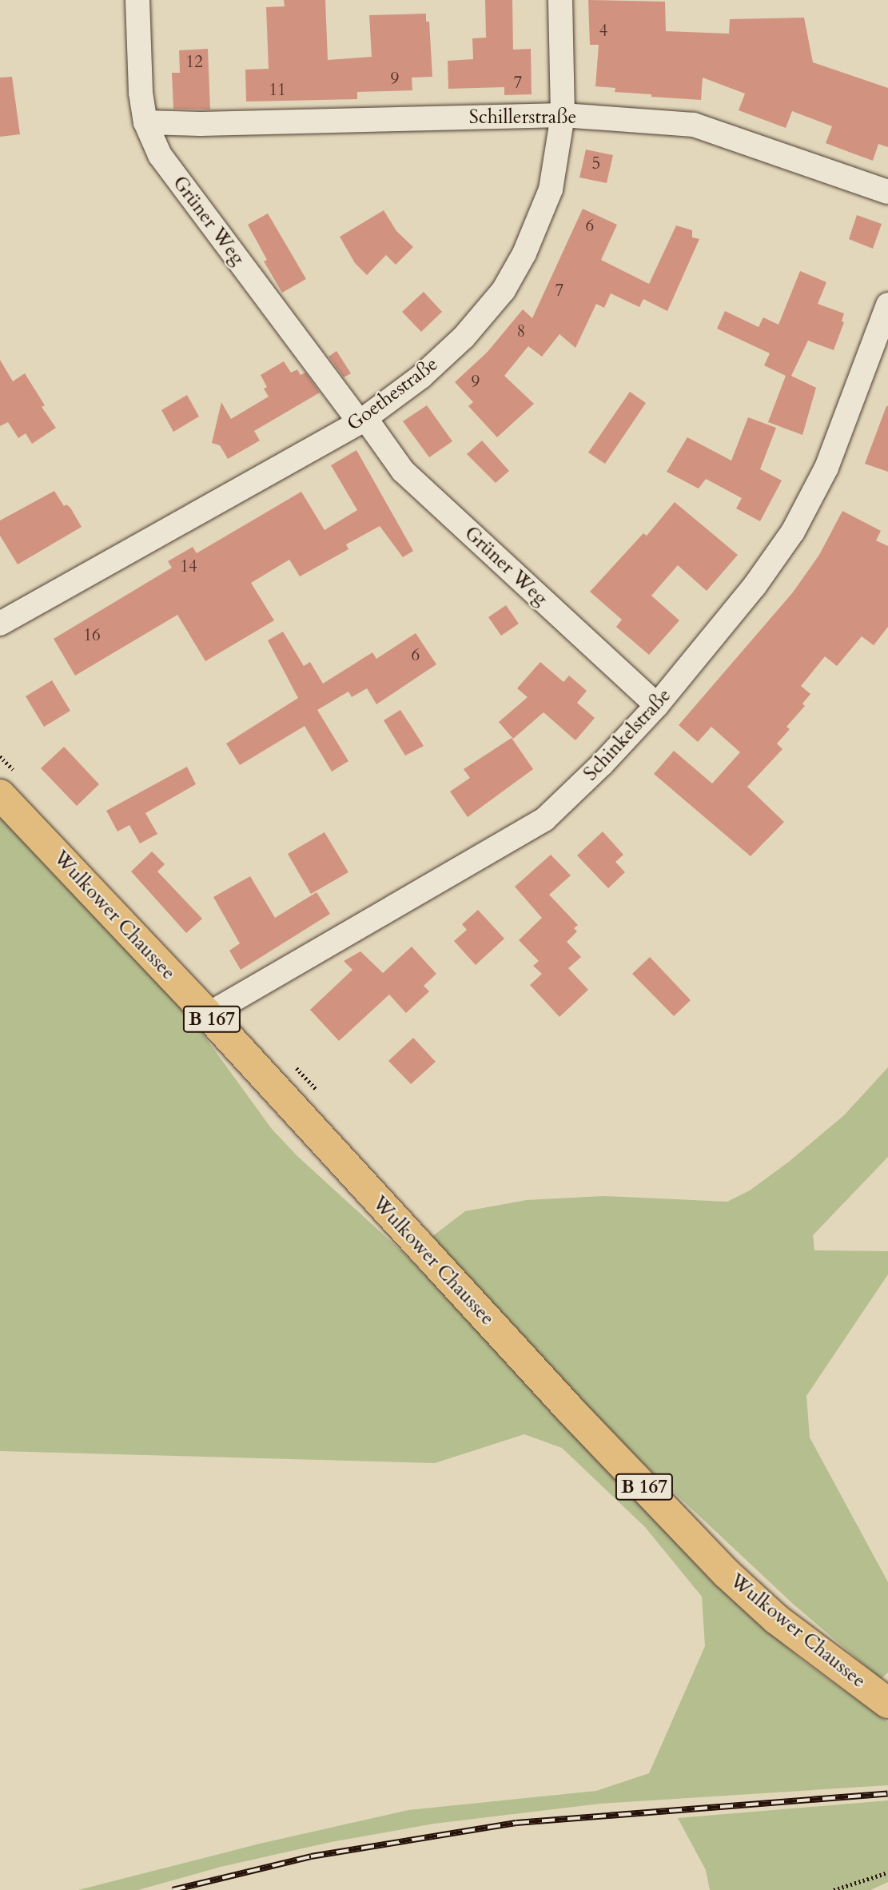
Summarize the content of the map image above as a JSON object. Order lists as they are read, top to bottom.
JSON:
{
  "streets": {
    "main road": ["Wulkower Chaussee", "B 167"],
    "street": [
      "Schillerstraße",
      "Grüner Weg",
      "Goethestraße",
      "Schinkelstraße"
    ]
  },
  "crossings": [
    ["Schillerstraße", "Grüner Weg"],
    ["Schillerstraße", "Goethestraße"],
    ["Grüner Weg", "Goethestraße"],
    ["Grüner Weg", "Schinkelstraße"],
    ["Schinkelstraße", "Wulkower Chaussee"]
  ],
  "house_numbers": [
    "4",
    "12",
    "9",
    "7",
    "11",
    "5",
    "6",
    "7",
    "8",
    "9",
    "14",
    "16",
    "6"
  ]
}
